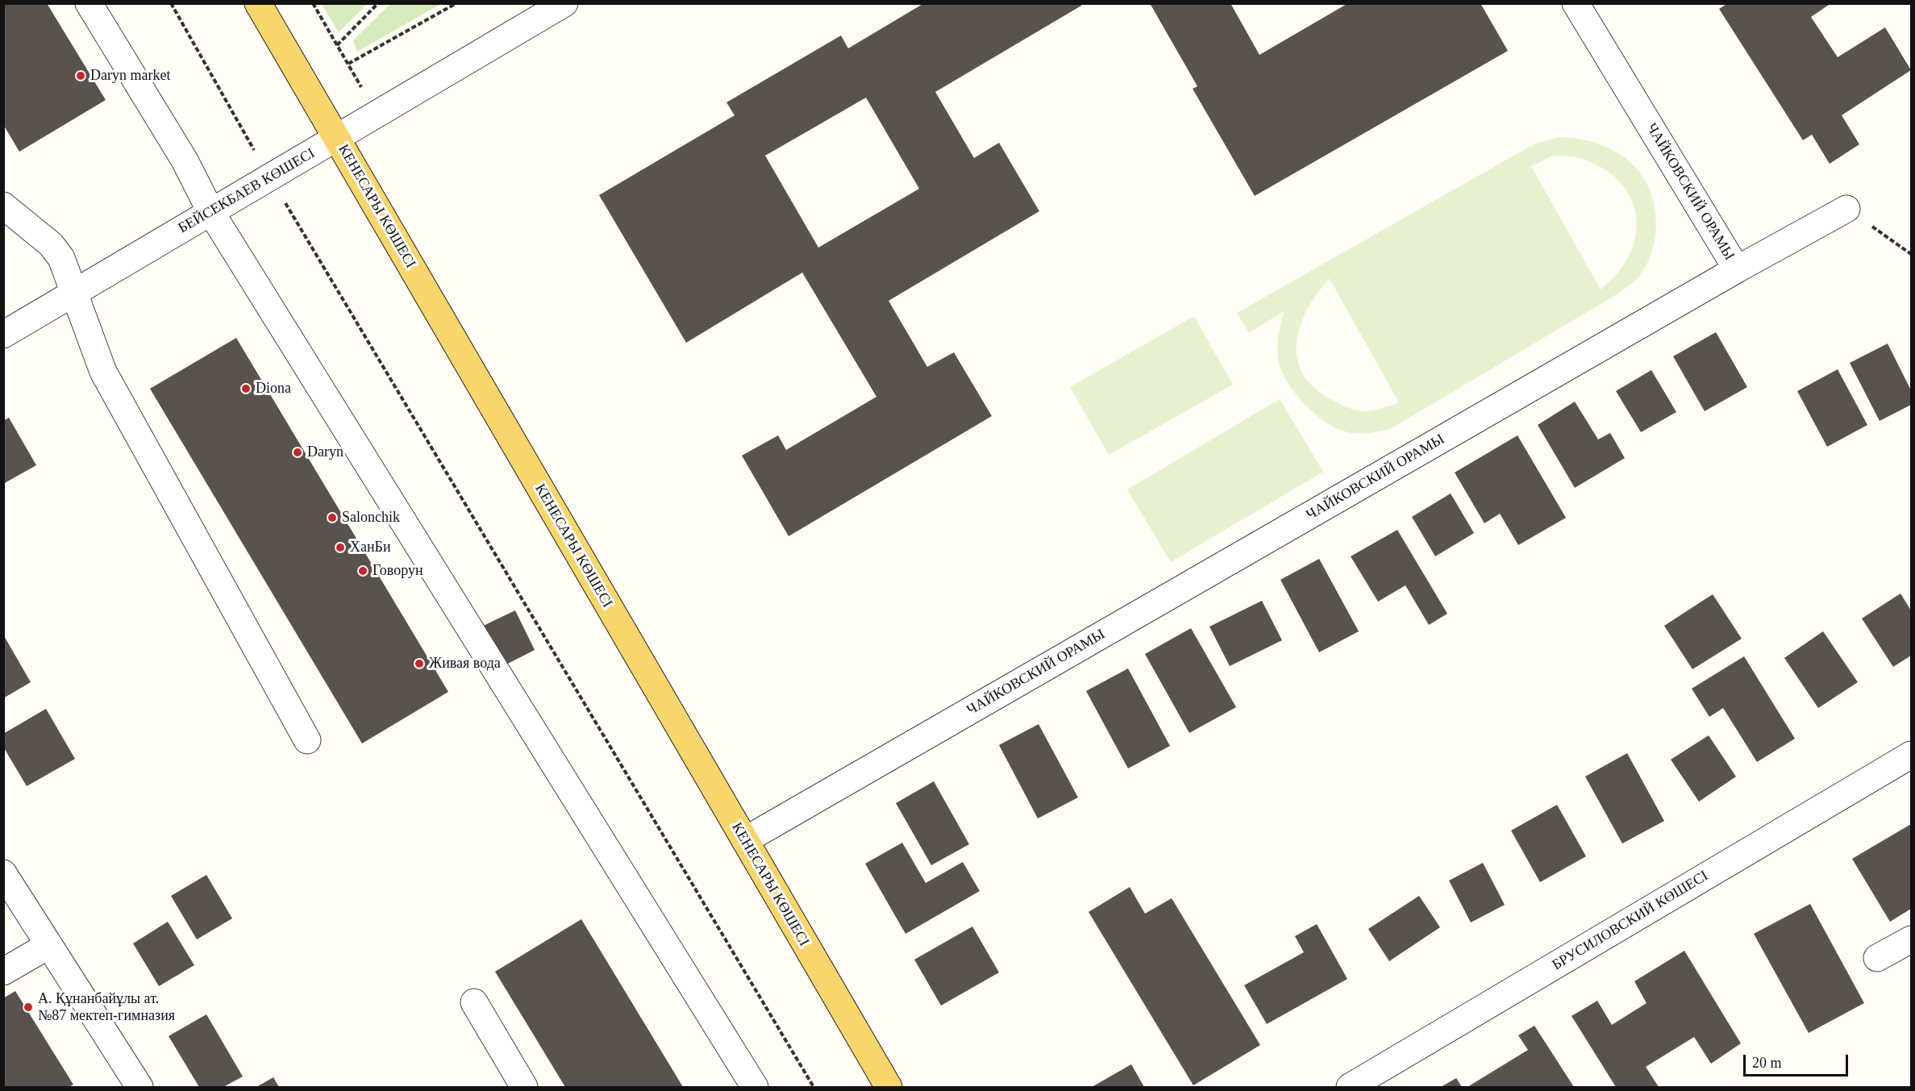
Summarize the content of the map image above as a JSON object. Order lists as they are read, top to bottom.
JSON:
{
  "streets": {
    "main road": ["КЕНЕСАРЫ КӨШЕСІ"],
    "street": ["БЕЙСЕКБАЕВ КӨШЕСІ", "ЧАЙКОВСКИЙ ОРАМЫ", "БРУСИЛОВСКИЙ КӨШЕСІ"]
  },
  "crossings": [
    ["БЕЙСЕКБАЕВ КӨШЕСІ", "КЕНЕСАРЫ КӨШЕСІ"],
    ["ЧАЙКОВСКИЙ ОРАМЫ", "КЕНЕСАРЫ КӨШЕСІ"]
  ],
  "places": [
    "Daryn market",
    "Diona",
    "Daryn",
    "Salonchik",
    "ХанБи",
    "Говорун",
    "Живая вода",
    "А. Құнанбайұлы ат. №87 мектеп-гимназия"
  ],
  "scale_bar": "20 m"
}
